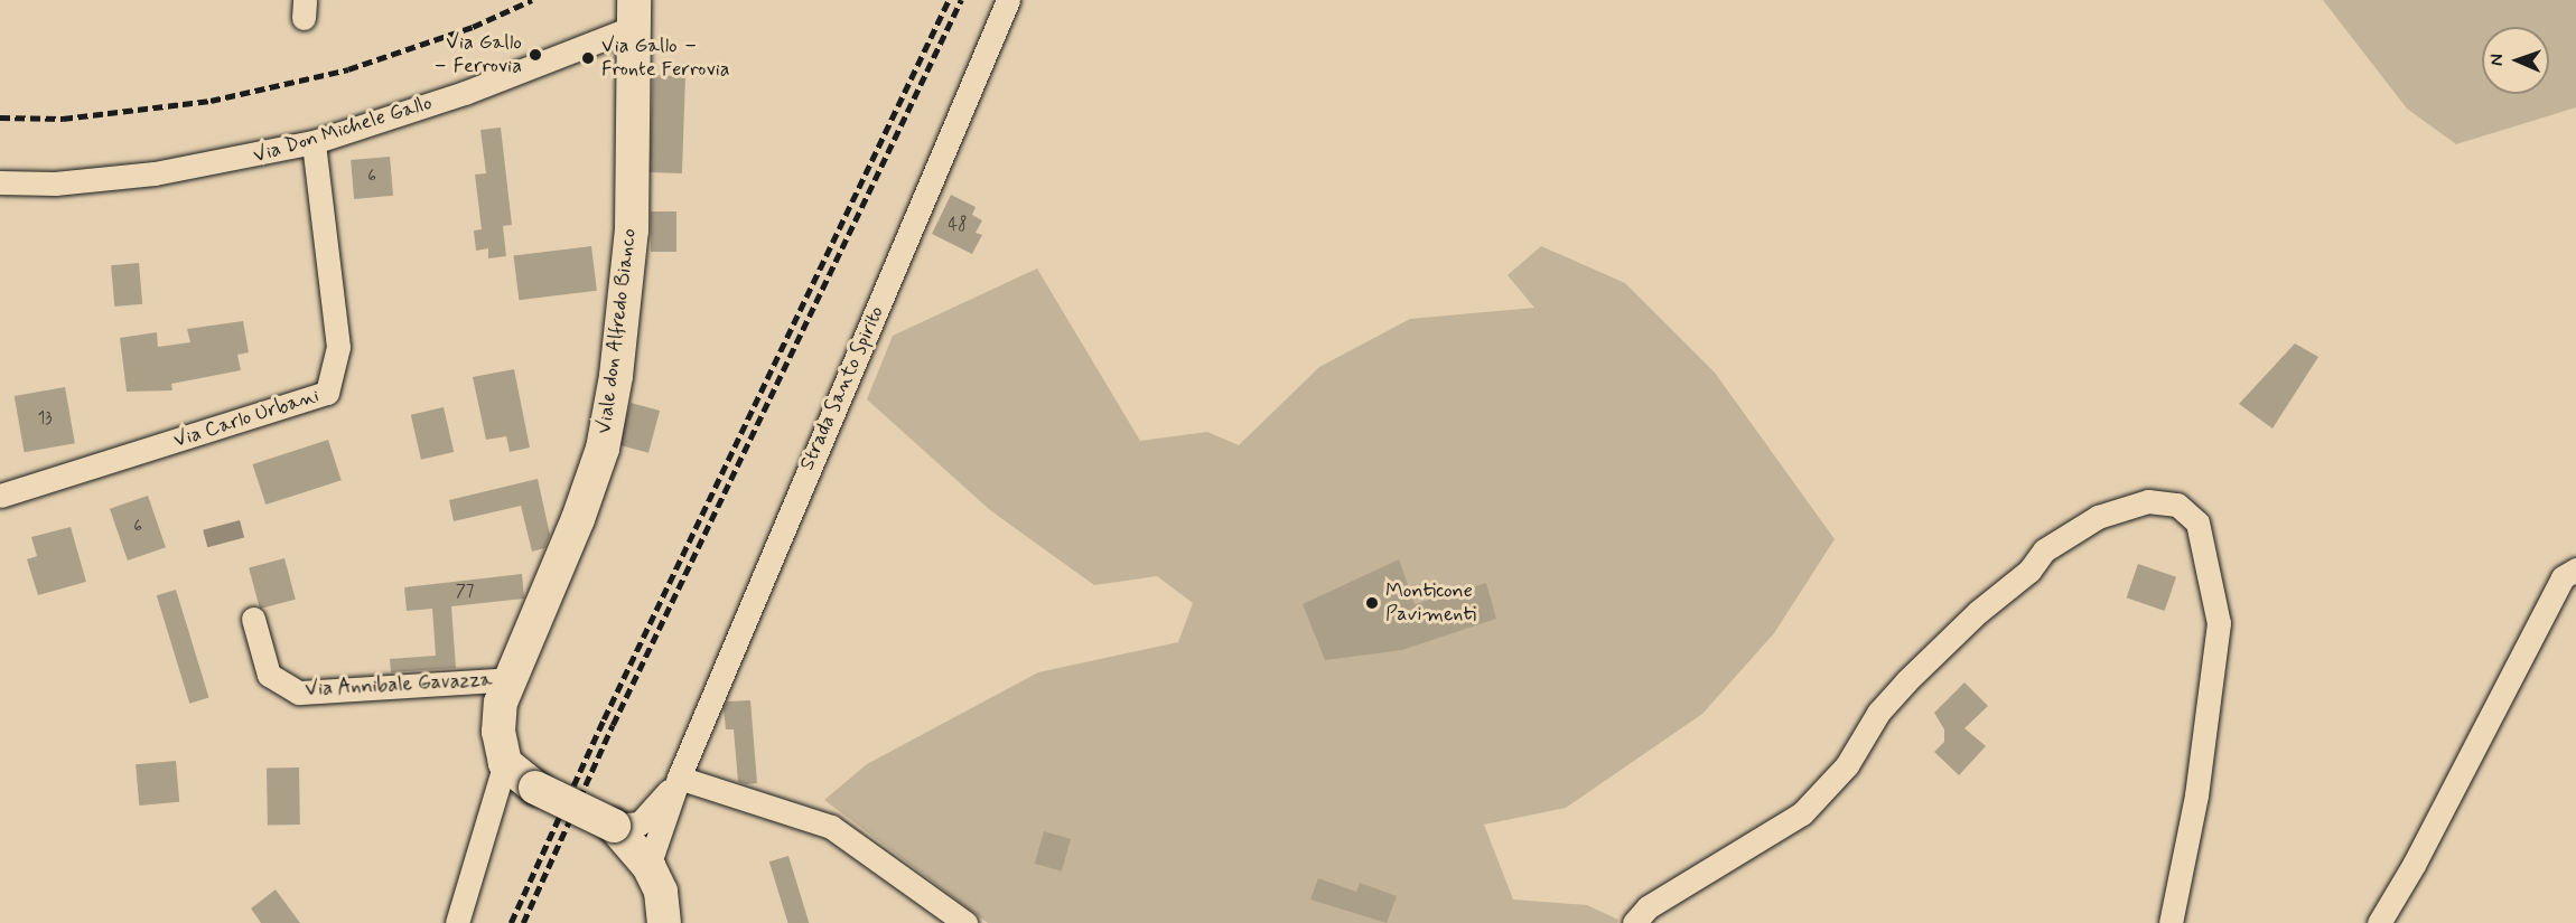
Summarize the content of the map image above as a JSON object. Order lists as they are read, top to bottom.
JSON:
{
  "streets": {
    "street": [
      "Via Don Michele Gallo",
      "Viale don Alfredo Bianco",
      "Strada Santo Spirito",
      "Via Carlo Urbani",
      "Via Annibale Gavazza"
    ]
  },
  "crossings": [
    ["Via Don Michele Gallo", "Viale don Alfredo Bianco"],
    ["Via Don Michele Gallo", "Via Carlo Urbani"],
    ["Viale don Alfredo Bianco", "Via Annibale Gavazza"]
  ],
  "places": ["Via Gallo – Ferrovia", "Via Gallo – Fronte Ferrovia", "Monticone Pavimenti"],
  "house_numbers": [
    "6",
    "48",
    "13",
    "6",
    "77"
  ],
  "north": "left"
}
